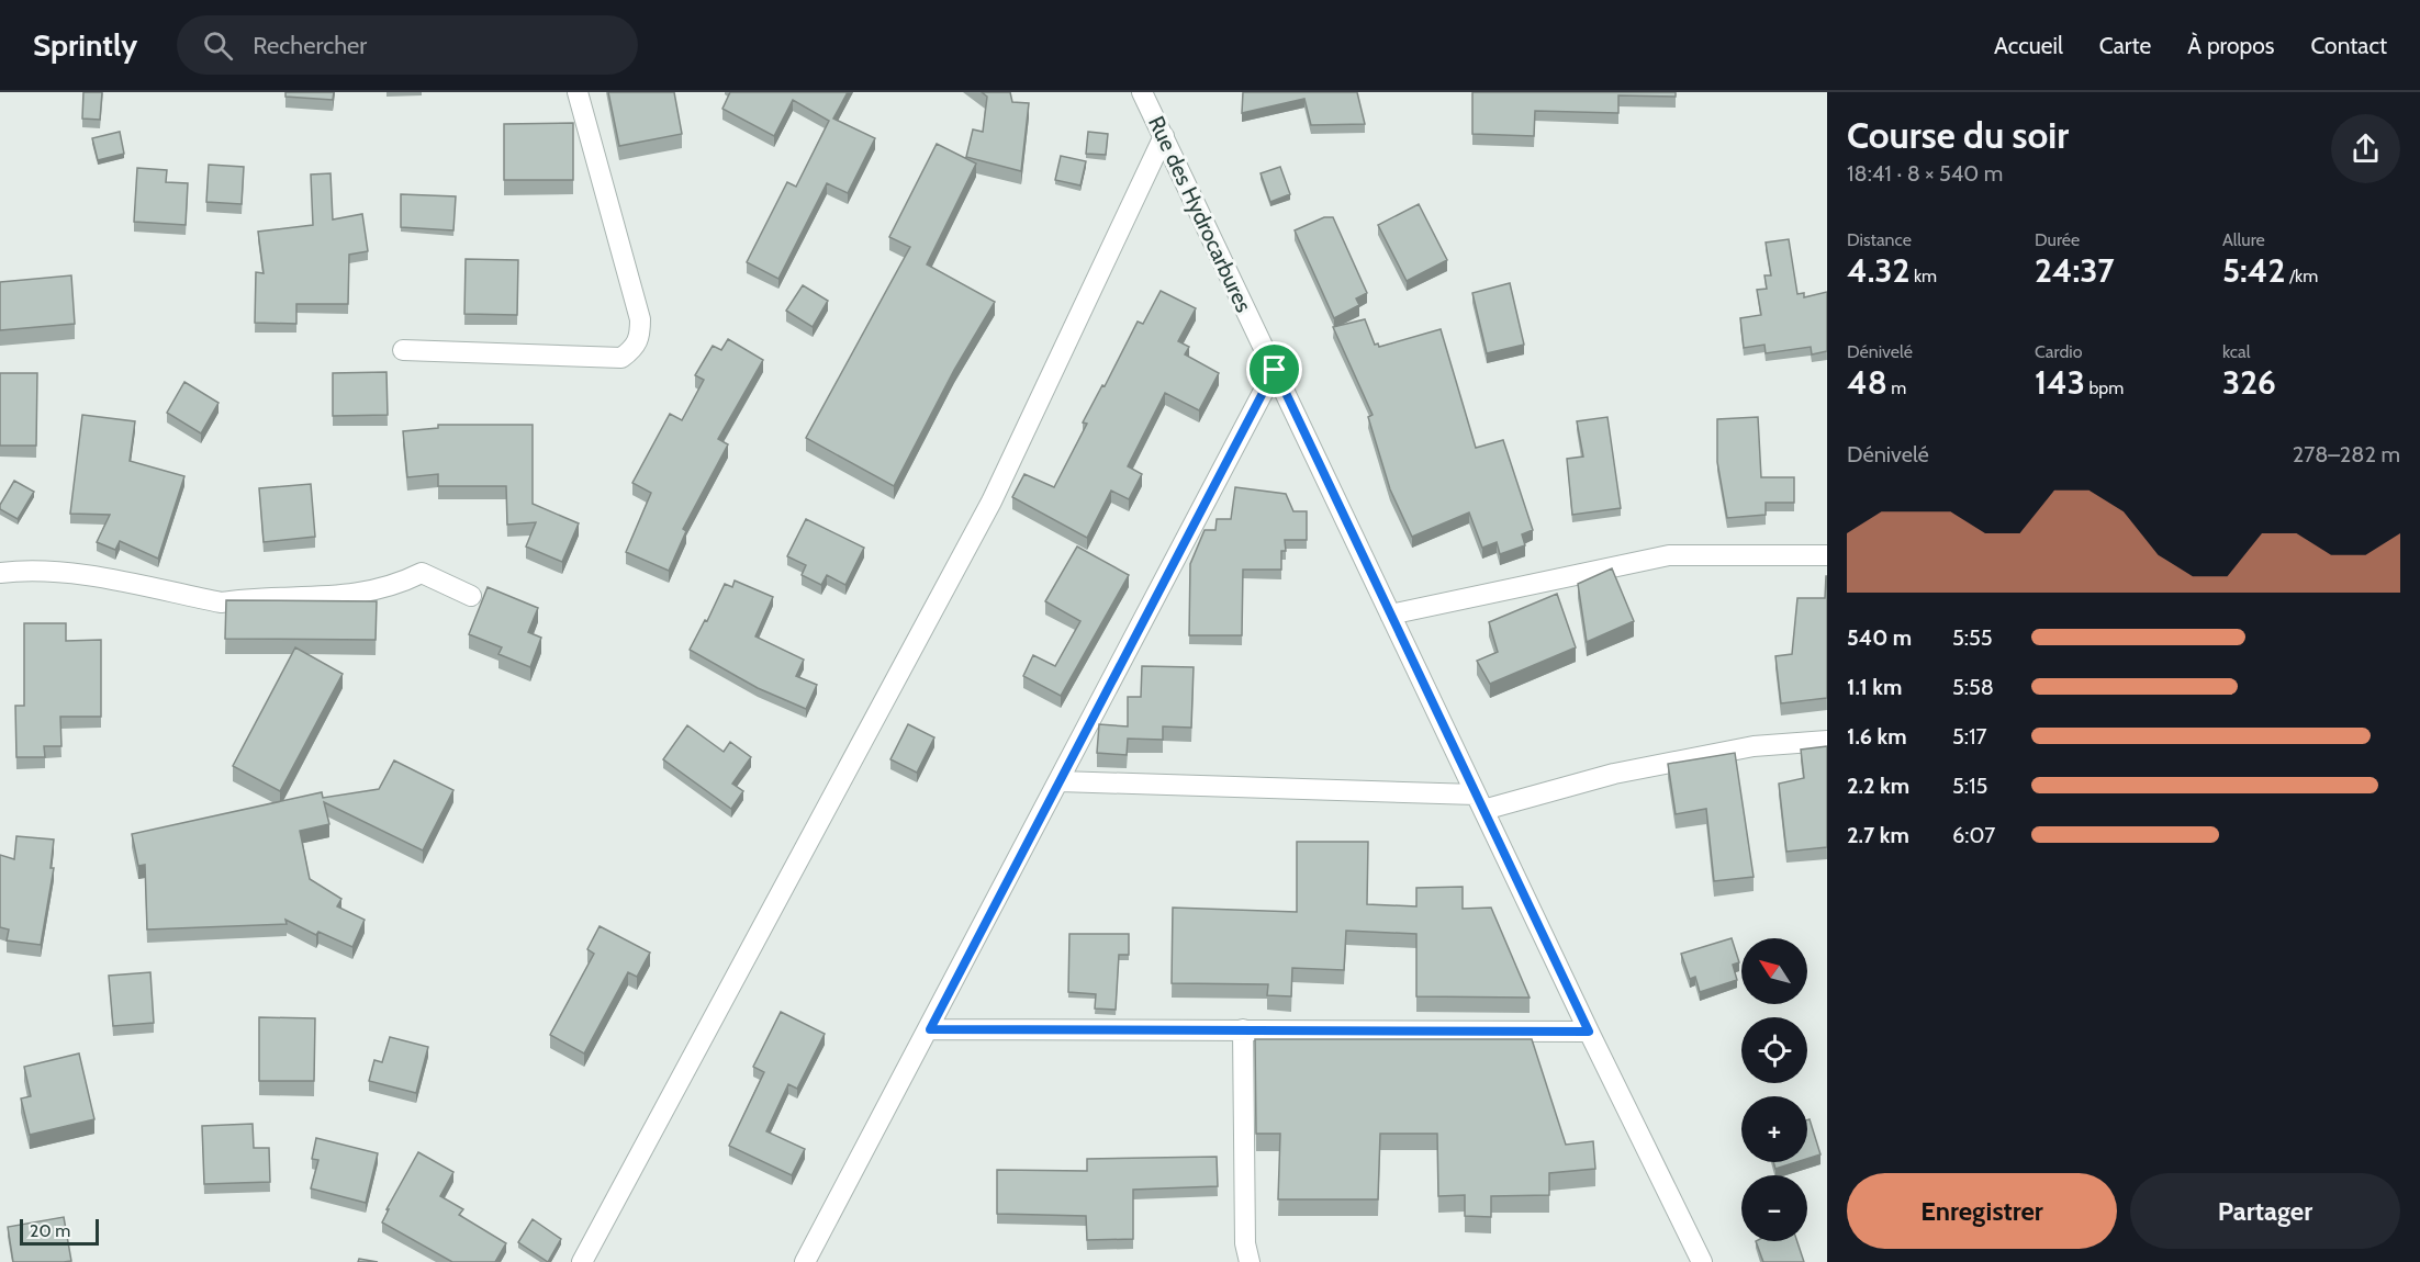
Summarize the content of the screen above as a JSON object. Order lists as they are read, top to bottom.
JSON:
{
  "streets": {
    "street": ["Rue des Hydrocarbures"]
  },
  "scale_bar": "20 m",
  "north": "top left",
  "page": {
    "header": "Sprintly",
    "search": "Rechercher",
    "nav": [
      "Accueil",
      "Carte",
      "À propos",
      "Contact"
    ],
    "heading": ["Course du soir", "18:41 · 8 × 540 m"],
    "stats": [
      ["Distance", "4.32 km"],
      ["Durée", "24:37"],
      ["Allure", "5:42 /km"],
      ["Dénivelé", "48 m"],
      ["Cardio", "143 bpm"],
      ["kcal", "326"]
    ],
    "chart": ["Dénivelé", "278–282 m"],
    "list": [
      {
        "name": "540 m",
        "note": "5:55"
      },
      {
        "name": "1.1 km",
        "note": "5:58"
      },
      {
        "name": "1.6 km",
        "note": "5:17"
      },
      {
        "name": "2.2 km",
        "note": "5:15"
      },
      {
        "name": "2.7 km",
        "note": "6:07"
      }
    ],
    "map_buttons": ["+", "−"],
    "buttons": ["Enregistrer", "Partager"],
    "scale": "20 m"
  }
}
